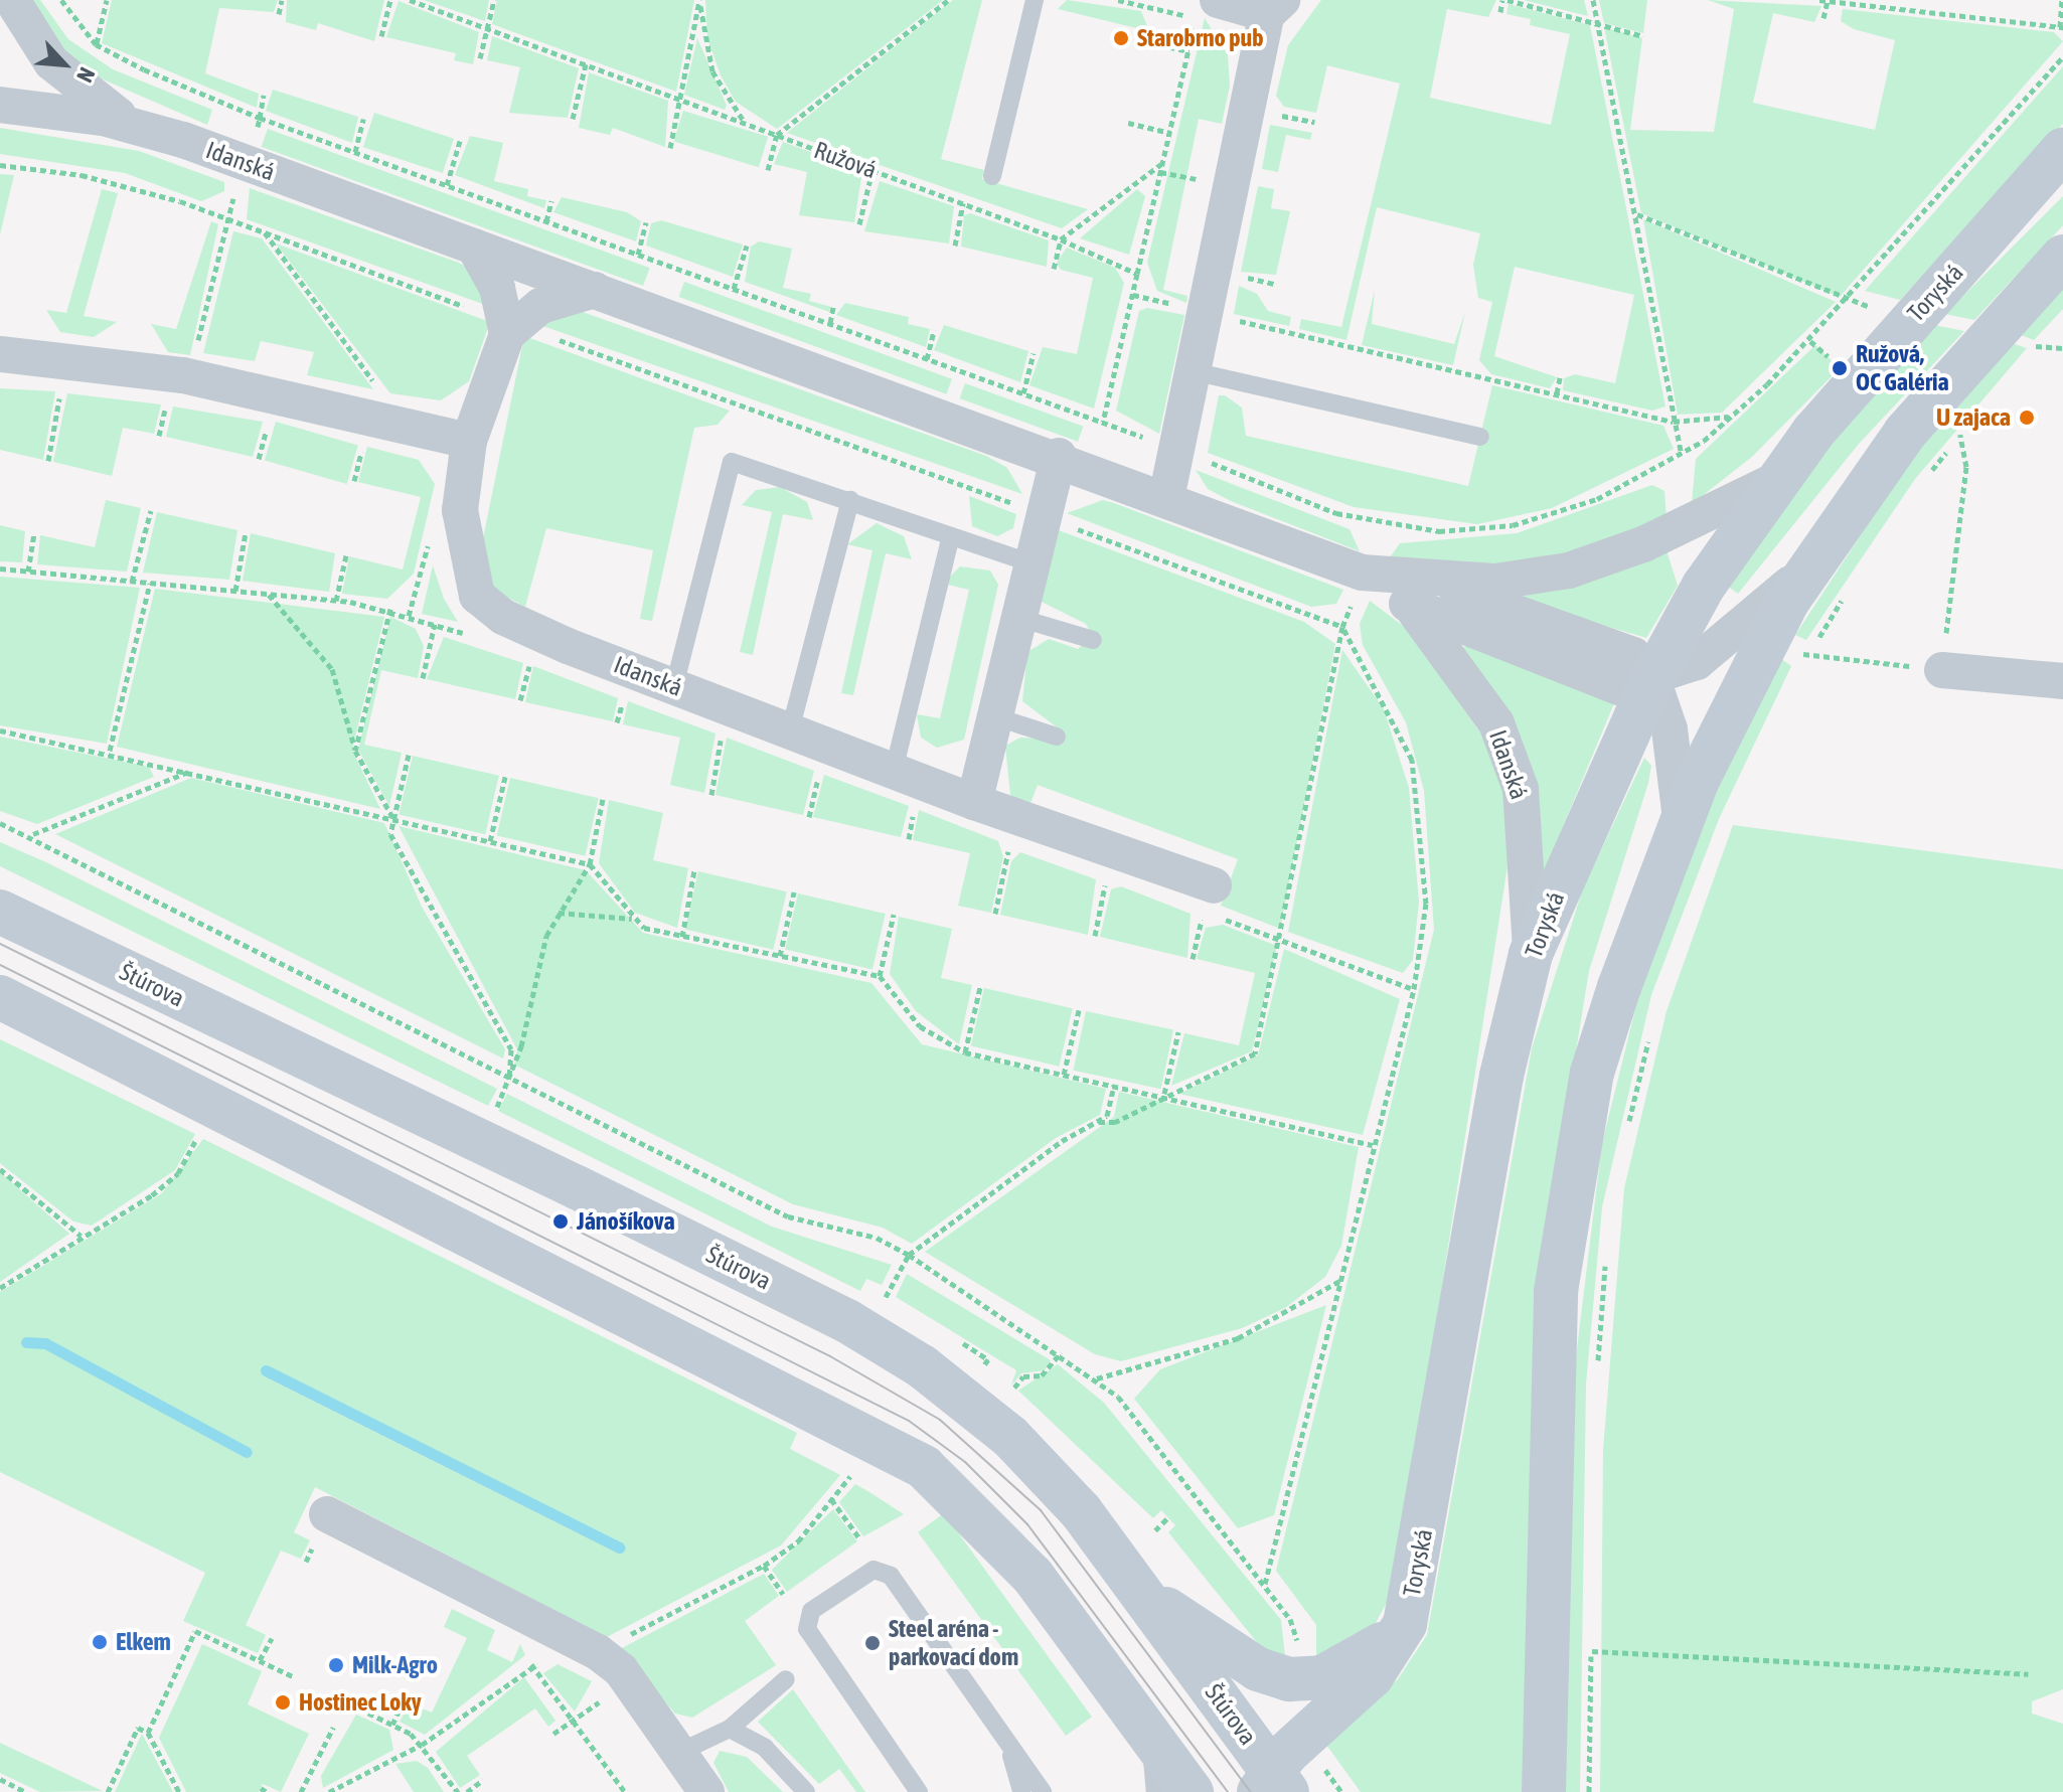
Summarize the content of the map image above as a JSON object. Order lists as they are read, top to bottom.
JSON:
{
  "streets": {
    "street": ["Idanská", "Toryská", "Štúrova"],
    "path": ["Ružová"]
  },
  "crossings": [
    ["Idanská", "Toryská"],
    ["Toryská", "Štúrova"]
  ],
  "places": [
    "Starobrno pub",
    "Ružová, OC Galéria",
    "U zajaca",
    "Jánošíkova",
    "Elkem",
    "Steel aréna - parkovací dom",
    "Milk-Agro",
    "Hostinec Loky"
  ],
  "north": "bottom right"
}
